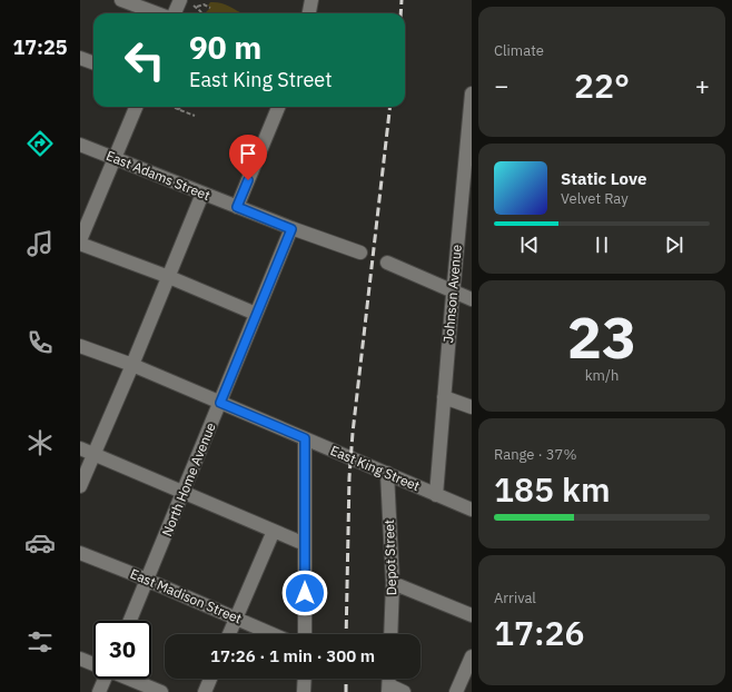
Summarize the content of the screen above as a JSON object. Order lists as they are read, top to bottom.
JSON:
{
  "streets": {
    "street": [
      "East Adams Street",
      "Johnson Avenue",
      "East King Street",
      "North Home Avenue",
      "Depot Street",
      "East Madison Street"
    ]
  },
  "crossings": [
    ["East Adams Street", "North Home Avenue"],
    ["Johnson Avenue", "East King Street"],
    ["East King Street", "North Home Avenue"],
    ["East King Street", "Depot Street"],
    ["North Home Avenue", "East Madison Street"]
  ],
  "page": {
    "tabs": "17:25",
    "tile": [
      "Climate",
      ["23", "km/h"],
      ["Range · 37%", "185 km"],
      ["Arrival", "17:26"]
    ],
    "turn": ["90 m", "East King Street"],
    "heat": ["−", "22°", "+"],
    "song": ["Static Love", "Velvet Ray"],
    "limit": "30",
    "trip": "17:26 · 1 min · 300 m"
  }
}
